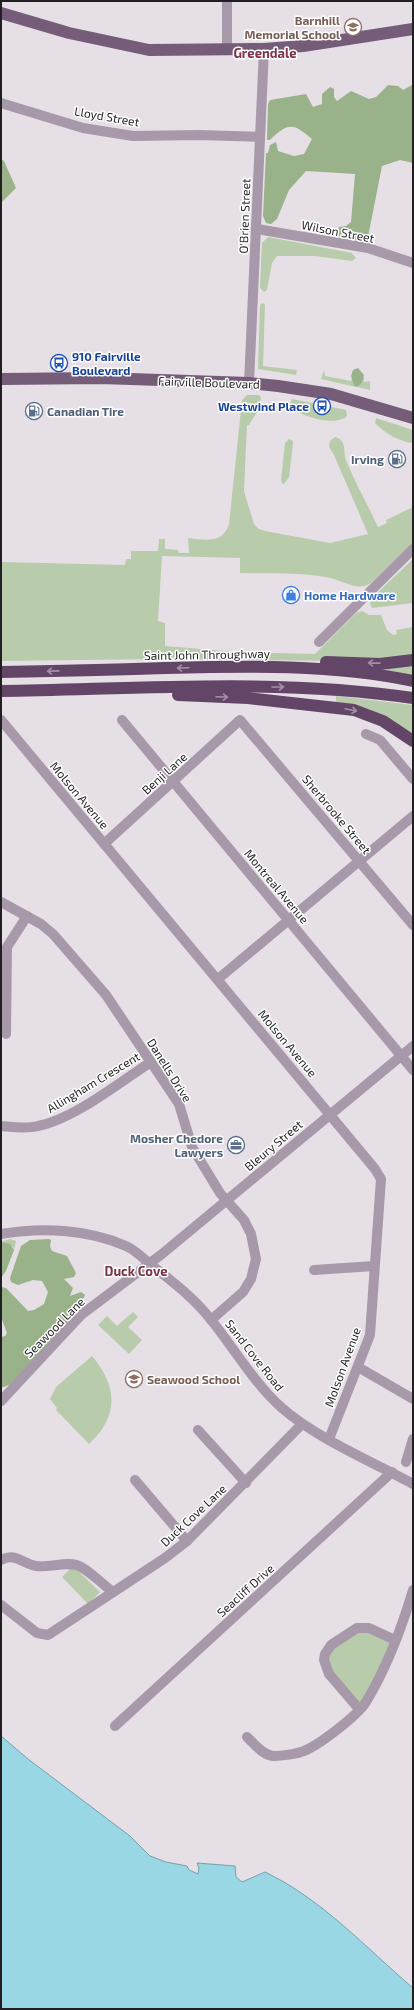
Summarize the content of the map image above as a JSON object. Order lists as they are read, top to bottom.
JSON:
{
  "streets": {
    "highway": ["Saint John Throughway"],
    "main road": ["Fairville Boulevard"],
    "street": [
      "Lloyd Street",
      "O'Brien Street",
      "Wilson Street",
      "Benji Lane",
      "Molson Avenue",
      "Sherbrooke Street",
      "Montreal Avenue",
      "Danells Drive",
      "Allingham Crescent",
      "Bleury Street",
      "Seawood Lane",
      "Sand Cove Road",
      "Duck Cove Lane",
      "Seacliff Drive"
    ]
  },
  "crossings": [
    ["Lloyd Street", "O'Brien Street"],
    ["O'Brien Street", "Wilson Street"],
    ["O'Brien Street", "Fairville Boulevard"],
    ["Benji Lane", "Molson Avenue"],
    ["Benji Lane", "Sherbrooke Street"],
    ["Benji Lane", "Montreal Avenue"],
    ["Molson Avenue", "Bleury Street"],
    ["Molson Avenue", "Sand Cove Road"],
    ["Montreal Avenue", "Bleury Street"],
    ["Danells Drive", "Allingham Crescent"],
    ["Danells Drive", "Bleury Street"],
    ["Danells Drive", "Sand Cove Road"],
    ["Bleury Street", "Seawood Lane"],
    ["Bleury Street", "Sand Cove Road"],
    ["Seawood Lane", "Sand Cove Road"],
    ["Sand Cove Road", "Duck Cove Lane"],
    ["Sand Cove Road", "Seacliff Drive"]
  ],
  "districts": ["Greendale", "Duck Cove"],
  "places": {
    "school or university": ["Barnhill Memorial School", "Seawood School"],
    "bus stop": ["910 Fairville Boulevard", "Westwind Place"],
    "fuel station": ["Canadian Tire", "Irving"],
    "shop": ["Home Hardware"],
    "office": ["Mosher Chedore Lawyers"]
  }
}
